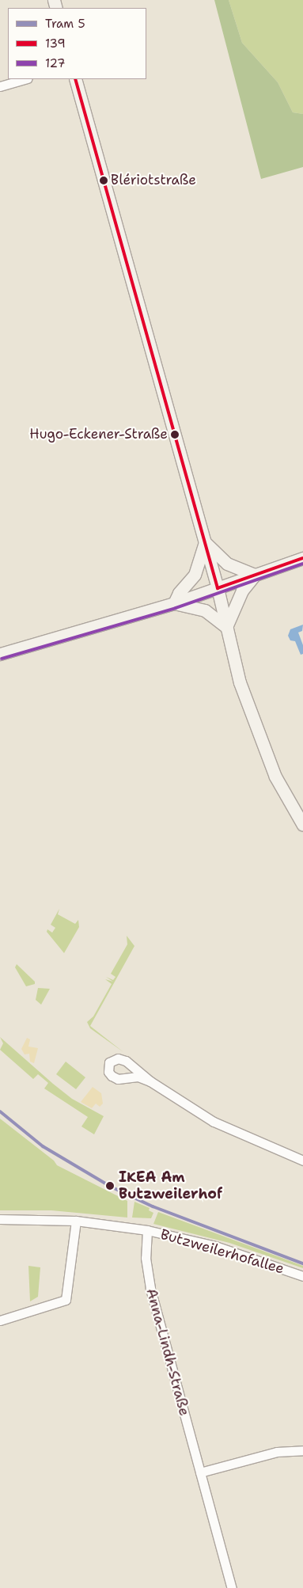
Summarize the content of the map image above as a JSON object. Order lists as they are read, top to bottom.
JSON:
{
  "streets": {
    "street": ["Butzweilerhofallee", "Anna-Lindh-Straße"]
  },
  "crossings": [
    ["Butzweilerhofallee", "Anna-Lindh-Straße"]
  ],
  "places": ["Blériotstraße", "Hugo-Eckener-Straße", "IKEA Am Butzweilerhof"],
  "lines": ["transit line 139", "transit line 127", "tram line 5"],
  "legend": ["Tram 5", "139", "127"]
}
